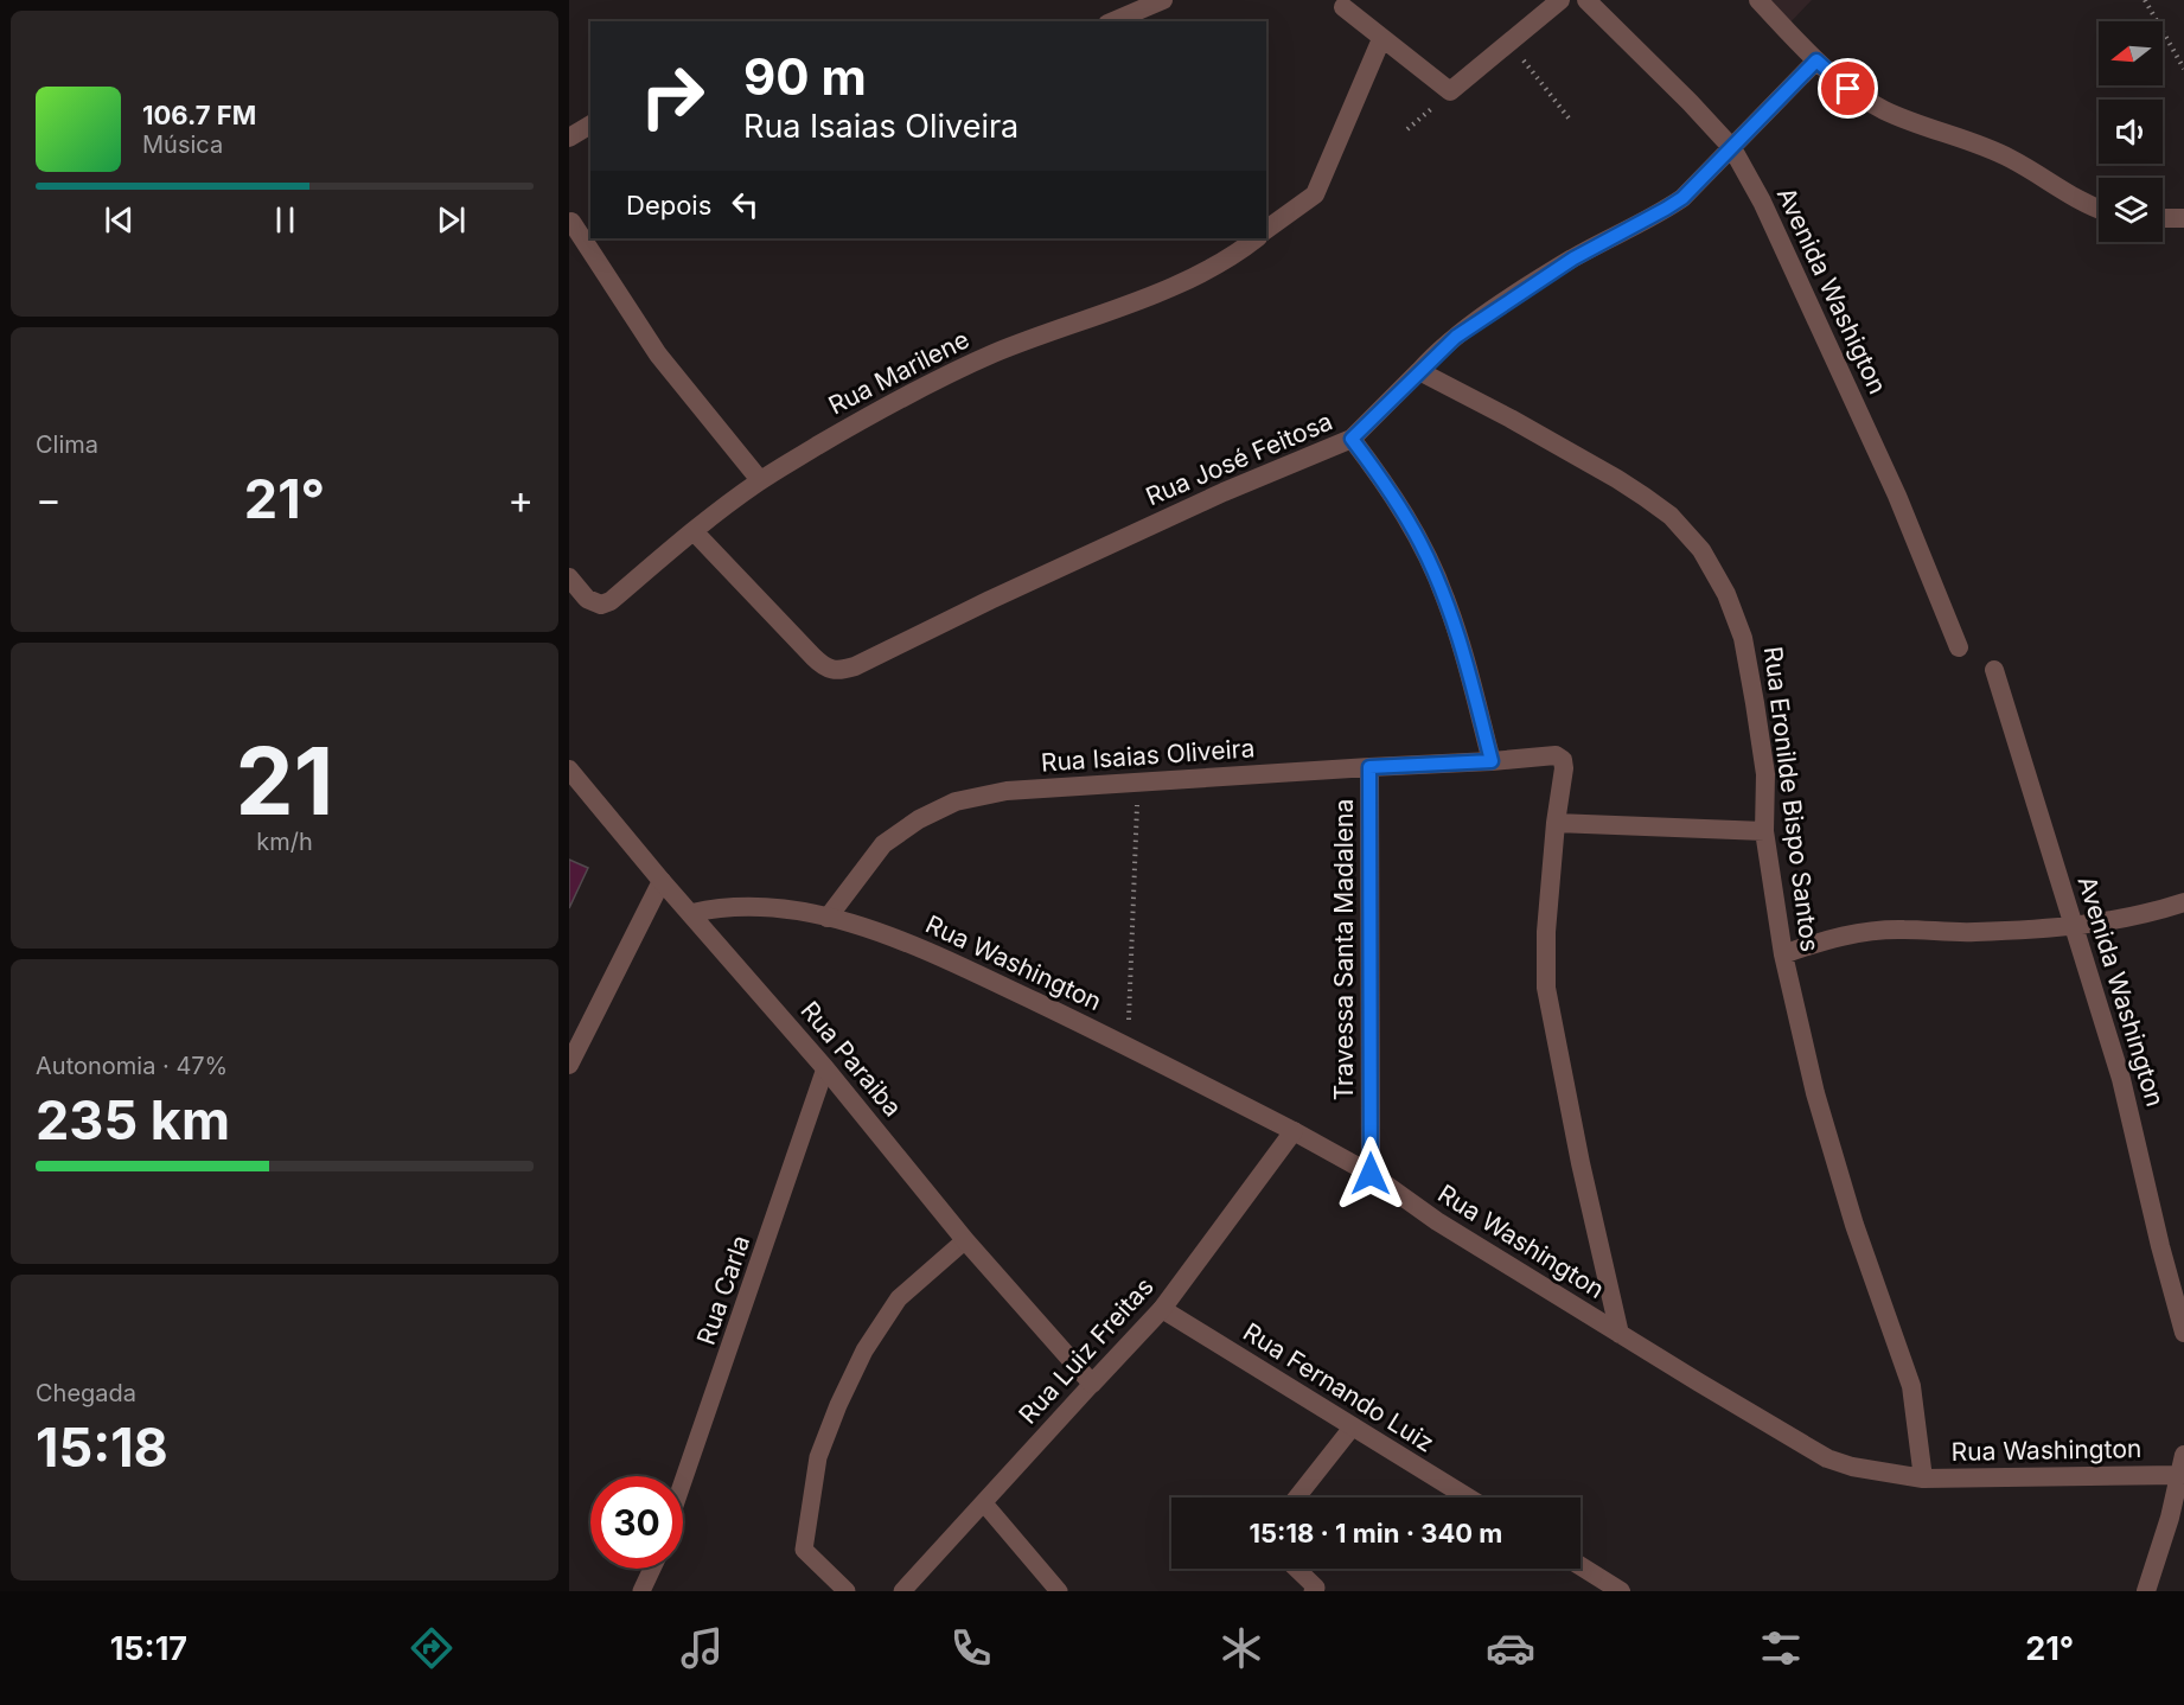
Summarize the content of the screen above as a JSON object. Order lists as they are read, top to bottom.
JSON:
{
  "streets": {
    "street": [
      "Avenida Washigton",
      "Rua Marilene",
      "Rua José Feitosa",
      "Rua Isaias Oliveira",
      "Rua Eronilde Bispo Santos",
      "Travessa Santa Madalena",
      "Rua Washington",
      "Avenida Washington",
      "Rua Paraiba",
      "Rua Luiz Freitas",
      "Rua Fernando Luiz"
    ],
    "lane": ["Rua Carla"]
  },
  "crossings": [
    ["Rua Marilene", "Rua José Feitosa"],
    ["Rua José Feitosa", "Rua Isaias Oliveira"],
    ["Rua Isaias Oliveira", "Travessa Santa Madalena"],
    ["Rua Isaias Oliveira", "Rua Washington"],
    ["Rua Eronilde Bispo Santos", "Rua Washington"],
    ["Travessa Santa Madalena", "Rua Washington"],
    ["Rua Washington", "Rua Paraiba"],
    ["Rua Washington", "Rua Luiz Freitas"],
    ["Rua Paraiba", "Rua Carla"],
    ["Rua Paraiba", "Rua Luiz Freitas"],
    ["Rua Luiz Freitas", "Rua Fernando Luiz"]
  ],
  "north": "left",
  "page": {
    "turn": ["90 m", "Rua Isaias Oliveira"],
    "song": ["106.7 FM", "Música"],
    "then": "Depois",
    "tile": [
      "Clima",
      ["21", "km/h"],
      ["Autonomia · 47%", "235 km"],
      ["Chegada", "15:18"]
    ],
    "heat": ["−", "21°", "+"],
    "limit": "30",
    "trip": "15:18 · 1 min · 340 m",
    "tabs": ["15:17", "21°"]
  }
}
